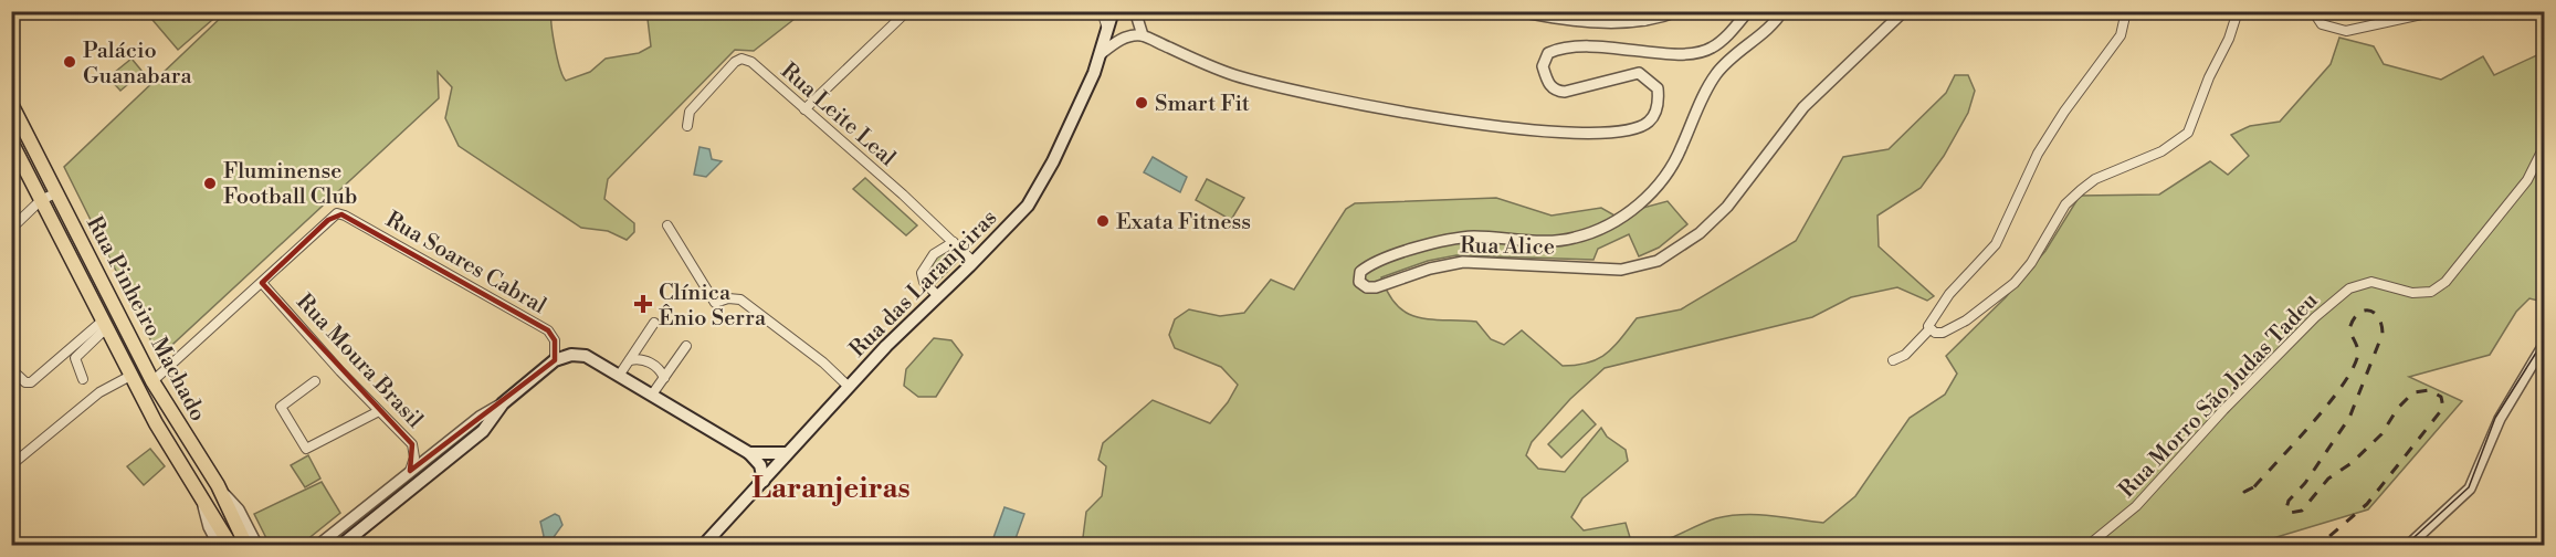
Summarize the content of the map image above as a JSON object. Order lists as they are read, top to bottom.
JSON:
{
  "streets": {
    "main road": ["Rua das Laranjeiras", "Rua Pinheiro Machado"],
    "street": [
      "Rua Leite Leal",
      "Rua Alice",
      "Rua Soares Cabral",
      "Rua Moura Brasil",
      "Rua Morro São Judas Tadeu"
    ]
  },
  "crossings": [
    ["Rua Leite Leal", "Rua das Laranjeiras"],
    ["Rua Soares Cabral", "Rua Moura Brasil"]
  ],
  "districts": ["Laranjeiras"],
  "places": {
    "other": [
      "Palácio Guanabara",
      "Smart Fit",
      "Fluminense Football Club",
      "Exata Fitness"
    ],
    "health": ["Clínica Ênio Serra"]
  }
}
